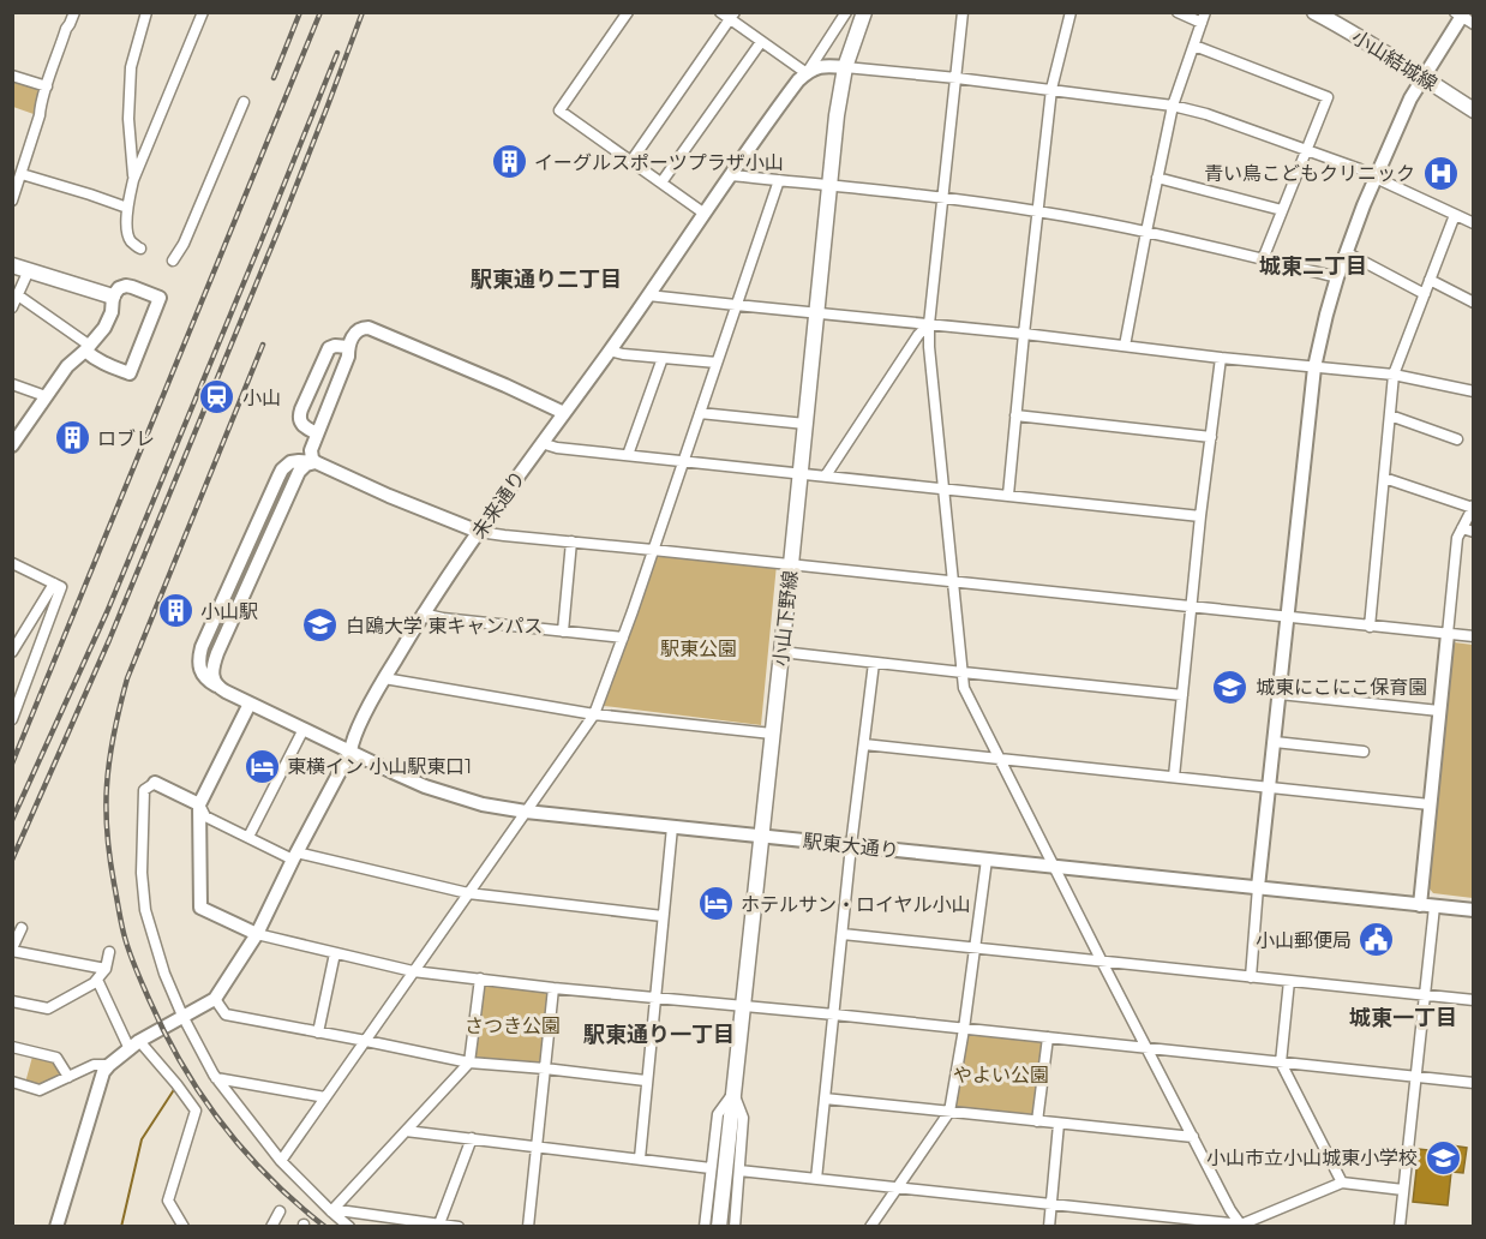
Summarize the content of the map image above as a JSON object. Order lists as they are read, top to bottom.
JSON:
{
  "streets": {
    "main road": ["小山結城線", "小山下野線"],
    "street": ["未来通り", "駅東大通り"]
  },
  "crossings": [
    ["未来通り", "駅東大通り"],
    ["小山下野線", "駅東大通り"]
  ],
  "districts": [
    "城東二丁目",
    "駅東通り二丁目",
    "城東一丁目",
    "駅東通り一丁目"
  ],
  "parks": ["駅東公園", "さつき公園", "やよい公園"],
  "places": {
    "building": ["イーグルスポーツプラザ小山", "ロブレ", "小山駅"],
    "hospital": ["青い鳥こどもクリニック"],
    "station": ["小山"],
    "school or university": ["白鴎大学 東キャンパス", "城東にこにこ保育園", "小山市立小山城東小学校"],
    "hotel": ["東横イン 小山駅東口1", "ホテルサン・ロイヤル小山"],
    "public building": ["小山郵便局"]
  }
}
